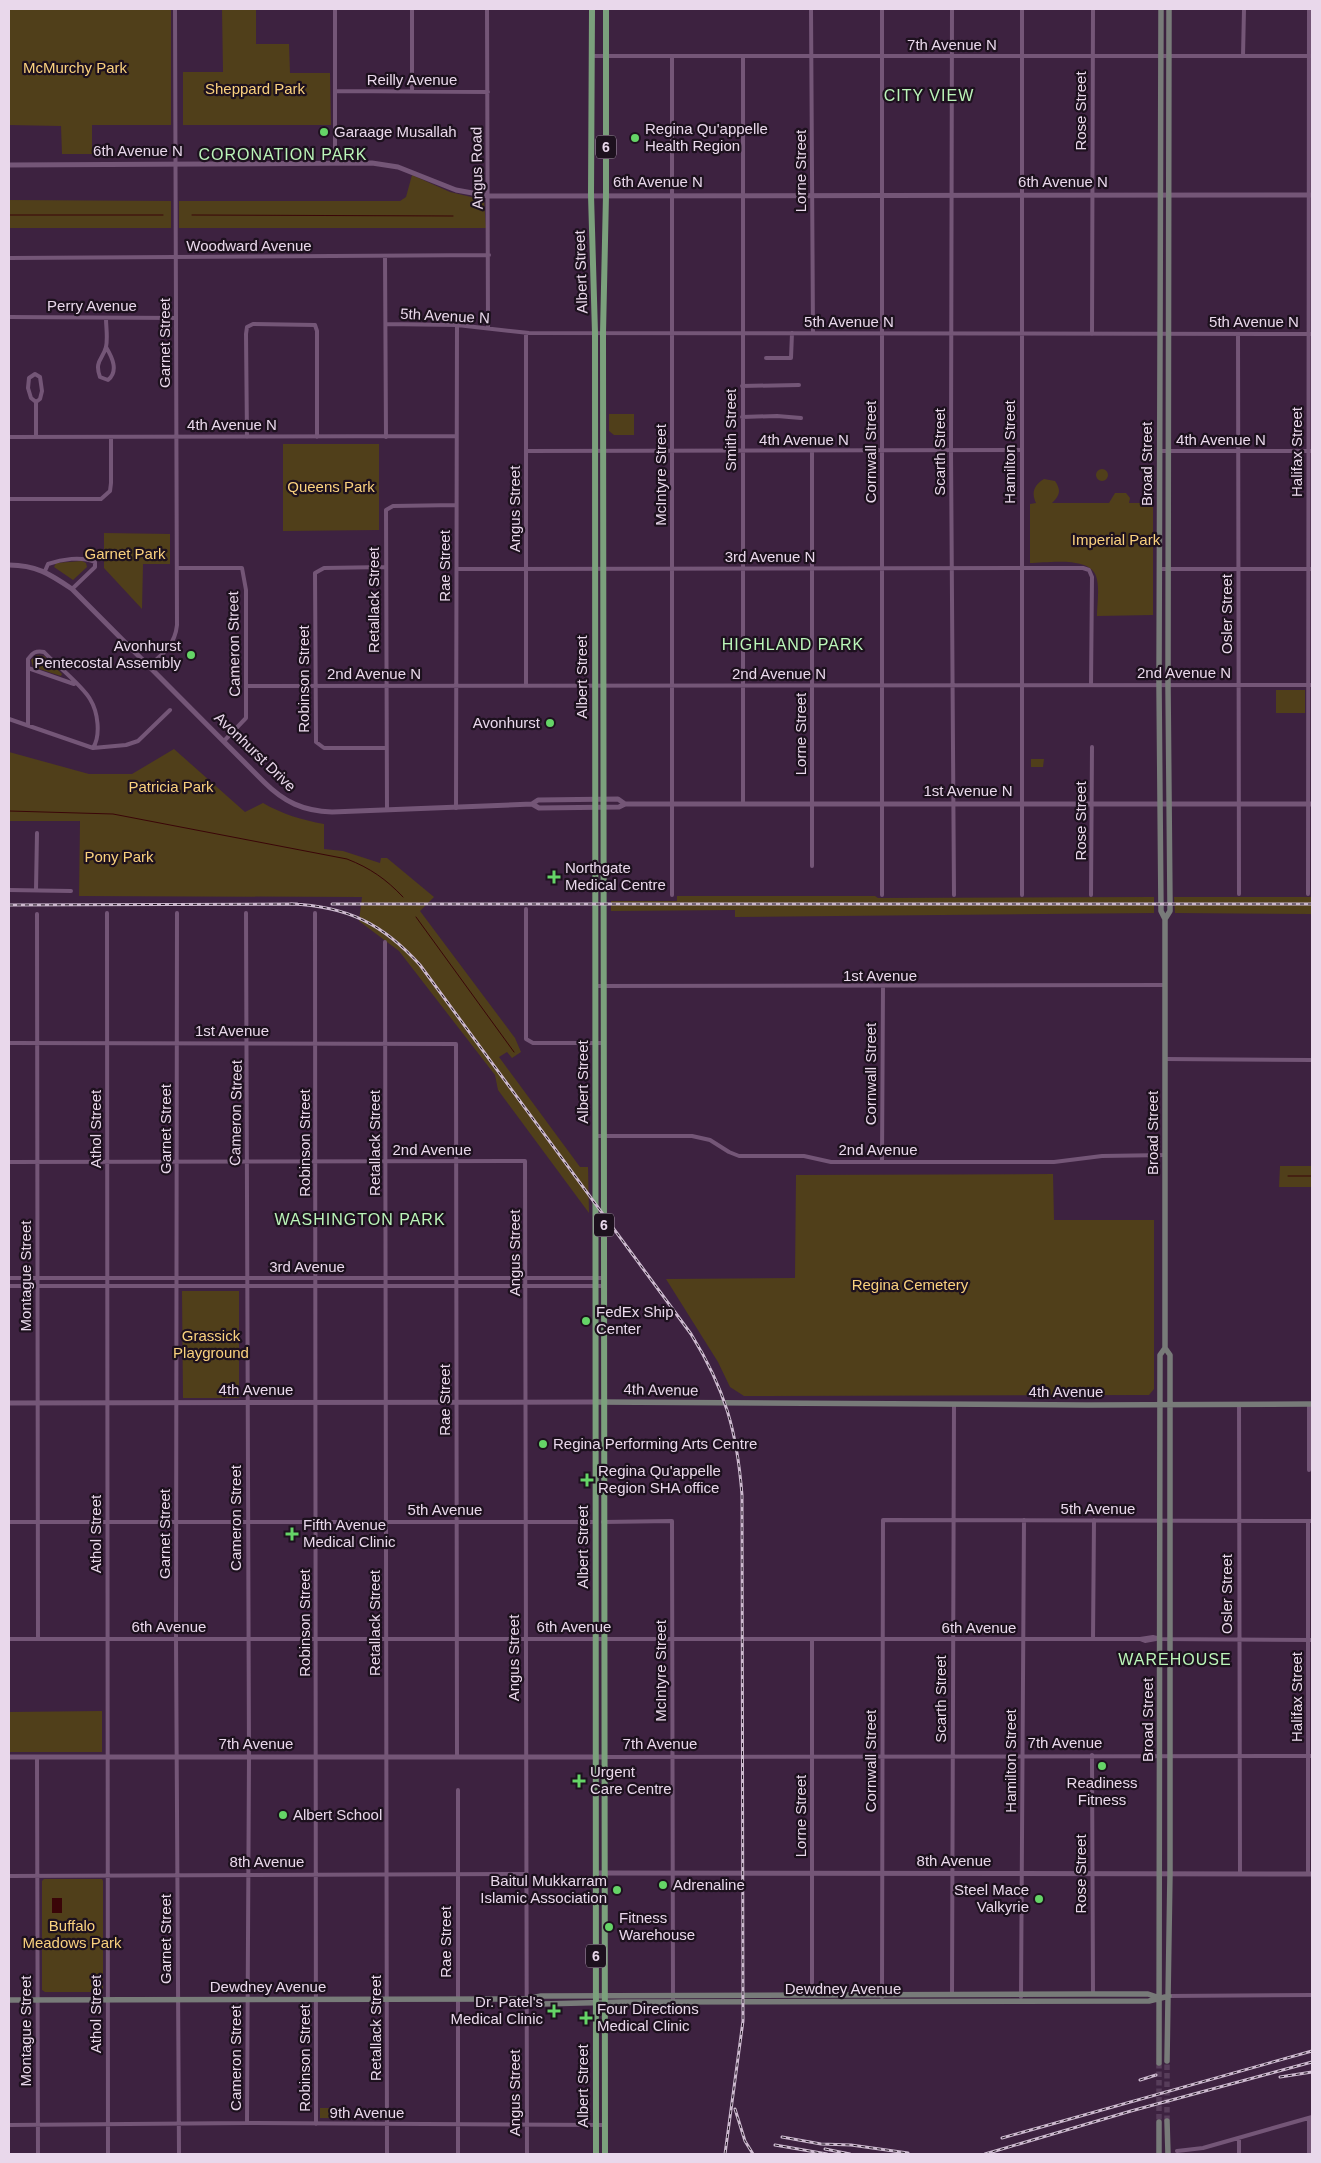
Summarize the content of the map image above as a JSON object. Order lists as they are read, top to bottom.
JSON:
{
  "streets": {
    "main road": [
      "6",
      "Albert Street",
      "Broad Street",
      "4th Avenue",
      "Dewdney Avenue"
    ],
    "street": [
      "7th Avenue N",
      "Reilly Avenue",
      "Rose Street",
      "6th Avenue N",
      "Angus Road",
      "Lorne Street",
      "Woodward Avenue",
      "Perry Avenue",
      "5th Avenue N",
      "Garnet Street",
      "4th Avenue N",
      "Smith Street",
      "Cornwall Street",
      "Scarth Street",
      "Hamilton Street",
      "Halifax Street",
      "McIntyre Street",
      "Angus Street",
      "3rd Avenue N",
      "Rae Street",
      "Retallack Street",
      "Osler Street",
      "Cameron Street",
      "2nd Avenue N",
      "Robinson Street",
      "Avonhurst Drive",
      "1st Avenue N",
      "1st Avenue",
      "Athol Street",
      "2nd Avenue",
      "3rd Avenue",
      "Montague Street",
      "5th Avenue",
      "6th Avenue",
      "7th Avenue",
      "8th Avenue",
      "9th Avenue"
    ]
  },
  "crossings": [
    ["7th Avenue N", "Rose Street"],
    ["7th Avenue N", "Lorne Street"],
    ["7th Avenue N", "Albert Street"],
    ["7th Avenue N", "Smith Street"],
    ["7th Avenue N", "Cornwall Street"],
    ["7th Avenue N", "Scarth Street"],
    ["7th Avenue N", "Hamilton Street"],
    ["7th Avenue N", "Halifax Street"],
    ["7th Avenue N", "Broad Street"],
    ["7th Avenue N", "McIntyre Street"],
    ["Reilly Avenue", "Angus Road"],
    ["Rose Street", "6th Avenue N"],
    ["Rose Street", "5th Avenue N"],
    ["Rose Street", "1st Avenue N"],
    ["Rose Street", "7th Avenue"],
    ["Rose Street", "8th Avenue"],
    ["Rose Street", "Dewdney Avenue"],
    ["6th Avenue N", "Angus Road"],
    ["6th Avenue N", "Lorne Street"],
    ["6th Avenue N", "Albert Street"],
    ["6th Avenue N", "Garnet Street"],
    ["6th Avenue N", "Smith Street"],
    ["6th Avenue N", "Cornwall Street"],
    ["6th Avenue N", "Scarth Street"],
    ["6th Avenue N", "Hamilton Street"],
    ["6th Avenue N", "Halifax Street"],
    ["6th Avenue N", "Broad Street"],
    ["6th Avenue N", "McIntyre Street"],
    ["Angus Road", "Woodward Avenue"],
    ["Angus Road", "5th Avenue N"],
    ["Lorne Street", "5th Avenue N"],
    ["Lorne Street", "4th Avenue N"],
    ["Lorne Street", "3rd Avenue N"],
    ["Lorne Street", "2nd Avenue N"],
    ["Lorne Street", "1st Avenue N"],
    ["Lorne Street", "6th Avenue"],
    ["Lorne Street", "7th Avenue"],
    ["Lorne Street", "8th Avenue"],
    ["Lorne Street", "Dewdney Avenue"],
    ["Woodward Avenue", "Garnet Street"],
    ["Albert Street", "5th Avenue N"],
    ["Albert Street", "4th Avenue N"],
    ["Albert Street", "3rd Avenue N"],
    ["Albert Street", "2nd Avenue N"],
    ["Albert Street", "Avonhurst Drive"],
    ["Albert Street", "1st Avenue N"],
    ["Albert Street", "1st Avenue"],
    ["Albert Street", "2nd Avenue"],
    ["Albert Street", "3rd Avenue"],
    ["Albert Street", "4th Avenue"],
    ["Albert Street", "5th Avenue"],
    ["Albert Street", "6th Avenue"],
    ["Albert Street", "7th Avenue"],
    ["Albert Street", "8th Avenue"],
    ["Albert Street", "Dewdney Avenue"],
    ["Albert Street", "9th Avenue"],
    ["Perry Avenue", "Garnet Street"],
    ["5th Avenue N", "Smith Street"],
    ["5th Avenue N", "Cornwall Street"],
    ["5th Avenue N", "Scarth Street"],
    ["5th Avenue N", "Hamilton Street"],
    ["5th Avenue N", "Halifax Street"],
    ["5th Avenue N", "Broad Street"],
    ["5th Avenue N", "McIntyre Street"],
    ["5th Avenue N", "Angus Street"],
    ["5th Avenue N", "Rae Street"],
    ["5th Avenue N", "Osler Street"],
    ["Garnet Street", "4th Avenue N"],
    ["Garnet Street", "Cameron Street"],
    ["Garnet Street", "Avonhurst Drive"],
    ["Garnet Street", "1st Avenue"],
    ["Garnet Street", "2nd Avenue"],
    ["Garnet Street", "3rd Avenue"],
    ["Garnet Street", "4th Avenue"],
    ["Garnet Street", "5th Avenue"],
    ["Garnet Street", "6th Avenue"],
    ["Garnet Street", "7th Avenue"],
    ["Garnet Street", "8th Avenue"],
    ["Garnet Street", "Dewdney Avenue"],
    ["Garnet Street", "9th Avenue"],
    ["4th Avenue N", "Smith Street"],
    ["4th Avenue N", "Cornwall Street"],
    ["4th Avenue N", "Scarth Street"],
    ["4th Avenue N", "Hamilton Street"],
    ["4th Avenue N", "Halifax Street"],
    ["4th Avenue N", "Broad Street"],
    ["4th Avenue N", "McIntyre Street"],
    ["4th Avenue N", "Angus Street"],
    ["4th Avenue N", "Rae Street"],
    ["4th Avenue N", "Osler Street"],
    ["Smith Street", "3rd Avenue N"],
    ["Smith Street", "2nd Avenue N"],
    ["Smith Street", "1st Avenue N"],
    ["Cornwall Street", "3rd Avenue N"],
    ["Cornwall Street", "2nd Avenue N"],
    ["Cornwall Street", "1st Avenue N"],
    ["Cornwall Street", "1st Avenue"],
    ["Cornwall Street", "2nd Avenue"],
    ["Cornwall Street", "5th Avenue"],
    ["Cornwall Street", "6th Avenue"],
    ["Cornwall Street", "7th Avenue"],
    ["Cornwall Street", "8th Avenue"],
    ["Cornwall Street", "Dewdney Avenue"],
    ["Scarth Street", "3rd Avenue N"],
    ["Scarth Street", "2nd Avenue N"],
    ["Scarth Street", "1st Avenue N"],
    ["Scarth Street", "4th Avenue"],
    ["Scarth Street", "5th Avenue"],
    ["Scarth Street", "6th Avenue"],
    ["Scarth Street", "7th Avenue"],
    ["Scarth Street", "8th Avenue"],
    ["Scarth Street", "Dewdney Avenue"],
    ["Hamilton Street", "3rd Avenue N"],
    ["Hamilton Street", "2nd Avenue N"],
    ["Hamilton Street", "1st Avenue N"],
    ["Hamilton Street", "5th Avenue"],
    ["Hamilton Street", "6th Avenue"],
    ["Hamilton Street", "7th Avenue"],
    ["Hamilton Street", "8th Avenue"],
    ["Hamilton Street", "Dewdney Avenue"],
    ["Halifax Street", "2nd Avenue N"],
    ["Halifax Street", "1st Avenue N"],
    ["Halifax Street", "5th Avenue"],
    ["Halifax Street", "6th Avenue"],
    ["Halifax Street", "7th Avenue"],
    ["Halifax Street", "8th Avenue"],
    ["Broad Street", "2nd Avenue N"],
    ["Broad Street", "1st Avenue N"],
    ["Broad Street", "1st Avenue"],
    ["Broad Street", "2nd Avenue"],
    ["Broad Street", "4th Avenue"],
    ["Broad Street", "5th Avenue"],
    ["Broad Street", "6th Avenue"],
    ["Broad Street", "7th Avenue"],
    ["Broad Street", "8th Avenue"],
    ["Broad Street", "Dewdney Avenue"],
    ["McIntyre Street", "3rd Avenue N"],
    ["McIntyre Street", "2nd Avenue N"],
    ["McIntyre Street", "1st Avenue N"],
    ["McIntyre Street", "5th Avenue"],
    ["McIntyre Street", "6th Avenue"],
    ["McIntyre Street", "7th Avenue"],
    ["McIntyre Street", "8th Avenue"],
    ["McIntyre Street", "Dewdney Avenue"],
    ["Angus Street", "3rd Avenue N"],
    ["Angus Street", "2nd Avenue N"],
    ["Angus Street", "2nd Avenue"],
    ["Angus Street", "3rd Avenue"],
    ["Angus Street", "4th Avenue"],
    ["Angus Street", "5th Avenue"],
    ["Angus Street", "6th Avenue"],
    ["Angus Street", "7th Avenue"],
    ["Angus Street", "8th Avenue"],
    ["Angus Street", "Dewdney Avenue"],
    ["Angus Street", "9th Avenue"],
    ["3rd Avenue N", "Rae Street"],
    ["3rd Avenue N", "2nd Avenue N"],
    ["Rae Street", "Retallack Street"],
    ["Rae Street", "2nd Avenue N"],
    ["Rae Street", "Avonhurst Drive"],
    ["Rae Street", "1st Avenue"],
    ["Rae Street", "2nd Avenue"],
    ["Rae Street", "3rd Avenue"],
    ["Rae Street", "4th Avenue"],
    ["Rae Street", "5th Avenue"],
    ["Rae Street", "6th Avenue"],
    ["Rae Street", "7th Avenue"],
    ["Rae Street", "8th Avenue"],
    ["Rae Street", "Dewdney Avenue"],
    ["Rae Street", "9th Avenue"],
    ["Retallack Street", "2nd Avenue N"],
    ["Retallack Street", "Robinson Street"],
    ["Retallack Street", "Avonhurst Drive"],
    ["Retallack Street", "1st Avenue"],
    ["Retallack Street", "2nd Avenue"],
    ["Retallack Street", "3rd Avenue"],
    ["Retallack Street", "4th Avenue"],
    ["Retallack Street", "5th Avenue"],
    ["Retallack Street", "6th Avenue"],
    ["Retallack Street", "7th Avenue"],
    ["Retallack Street", "8th Avenue"],
    ["Retallack Street", "Dewdney Avenue"],
    ["Retallack Street", "9th Avenue"],
    ["Osler Street", "2nd Avenue N"],
    ["Osler Street", "1st Avenue N"],
    ["Osler Street", "4th Avenue"],
    ["Osler Street", "5th Avenue"],
    ["Osler Street", "6th Avenue"],
    ["Osler Street", "7th Avenue"],
    ["Osler Street", "8th Avenue"],
    ["Cameron Street", "2nd Avenue N"],
    ["Cameron Street", "Avonhurst Drive"],
    ["Cameron Street", "1st Avenue"],
    ["Cameron Street", "2nd Avenue"],
    ["Cameron Street", "3rd Avenue"],
    ["Cameron Street", "4th Avenue"],
    ["Cameron Street", "5th Avenue"],
    ["Cameron Street", "6th Avenue"],
    ["Cameron Street", "7th Avenue"],
    ["Cameron Street", "8th Avenue"],
    ["Cameron Street", "Dewdney Avenue"],
    ["Cameron Street", "9th Avenue"],
    ["2nd Avenue N", "Robinson Street"],
    ["Robinson Street", "1st Avenue"],
    ["Robinson Street", "2nd Avenue"],
    ["Robinson Street", "3rd Avenue"],
    ["Robinson Street", "4th Avenue"],
    ["Robinson Street", "5th Avenue"],
    ["Robinson Street", "6th Avenue"],
    ["Robinson Street", "7th Avenue"],
    ["Robinson Street", "8th Avenue"],
    ["Robinson Street", "Dewdney Avenue"],
    ["Robinson Street", "9th Avenue"],
    ["Avonhurst Drive", "1st Avenue N"],
    ["1st Avenue", "Athol Street"],
    ["1st Avenue", "Montague Street"],
    ["Athol Street", "2nd Avenue"],
    ["Athol Street", "3rd Avenue"],
    ["Athol Street", "4th Avenue"],
    ["Athol Street", "5th Avenue"],
    ["Athol Street", "6th Avenue"],
    ["Athol Street", "7th Avenue"],
    ["Athol Street", "8th Avenue"],
    ["Athol Street", "Dewdney Avenue"],
    ["Athol Street", "9th Avenue"],
    ["2nd Avenue", "Montague Street"],
    ["3rd Avenue", "Montague Street"],
    ["Montague Street", "4th Avenue"],
    ["Montague Street", "5th Avenue"],
    ["Montague Street", "6th Avenue"],
    ["Montague Street", "7th Avenue"],
    ["Montague Street", "8th Avenue"],
    ["Montague Street", "Dewdney Avenue"],
    ["Montague Street", "9th Avenue"]
  ],
  "districts": [
    "CITY VIEW",
    "CORONATION PARK",
    "HIGHLAND PARK",
    "WASHINGTON PARK",
    "WAREHOUSE"
  ],
  "parks": [
    "McMurchy Park",
    "Sheppard Park",
    "Queens Park",
    "Imperial Park",
    "Garnet Park",
    "Patricia Park",
    "Pony Park",
    "Regina Cemetery",
    "Grassick Playground",
    "Buffalo Meadows Park"
  ],
  "places": {
    "other": [
      "Garaage Musallah",
      "Regina Qu'appelle Health Region",
      "Avonhurst Pentecostal Assembly",
      "Avonhurst",
      "FedEx Ship Center",
      "Regina Performing Arts Centre",
      "Readiness Fitness",
      "Albert School",
      "Adrenaline",
      "Baitul Mukkarram Islamic Association",
      "Steel Mace Valkyrie",
      "Fitness Warehouse"
    ],
    "health": [
      "Northgate Medical Centre",
      "Regina Qu'appelle Region SHA office",
      "Fifth Avenue Medical Clinic",
      "Urgent Care Centre",
      "Dr. Patel's Medical Clinic",
      "Four Directions Medical Clinic"
    ]
  }
}
